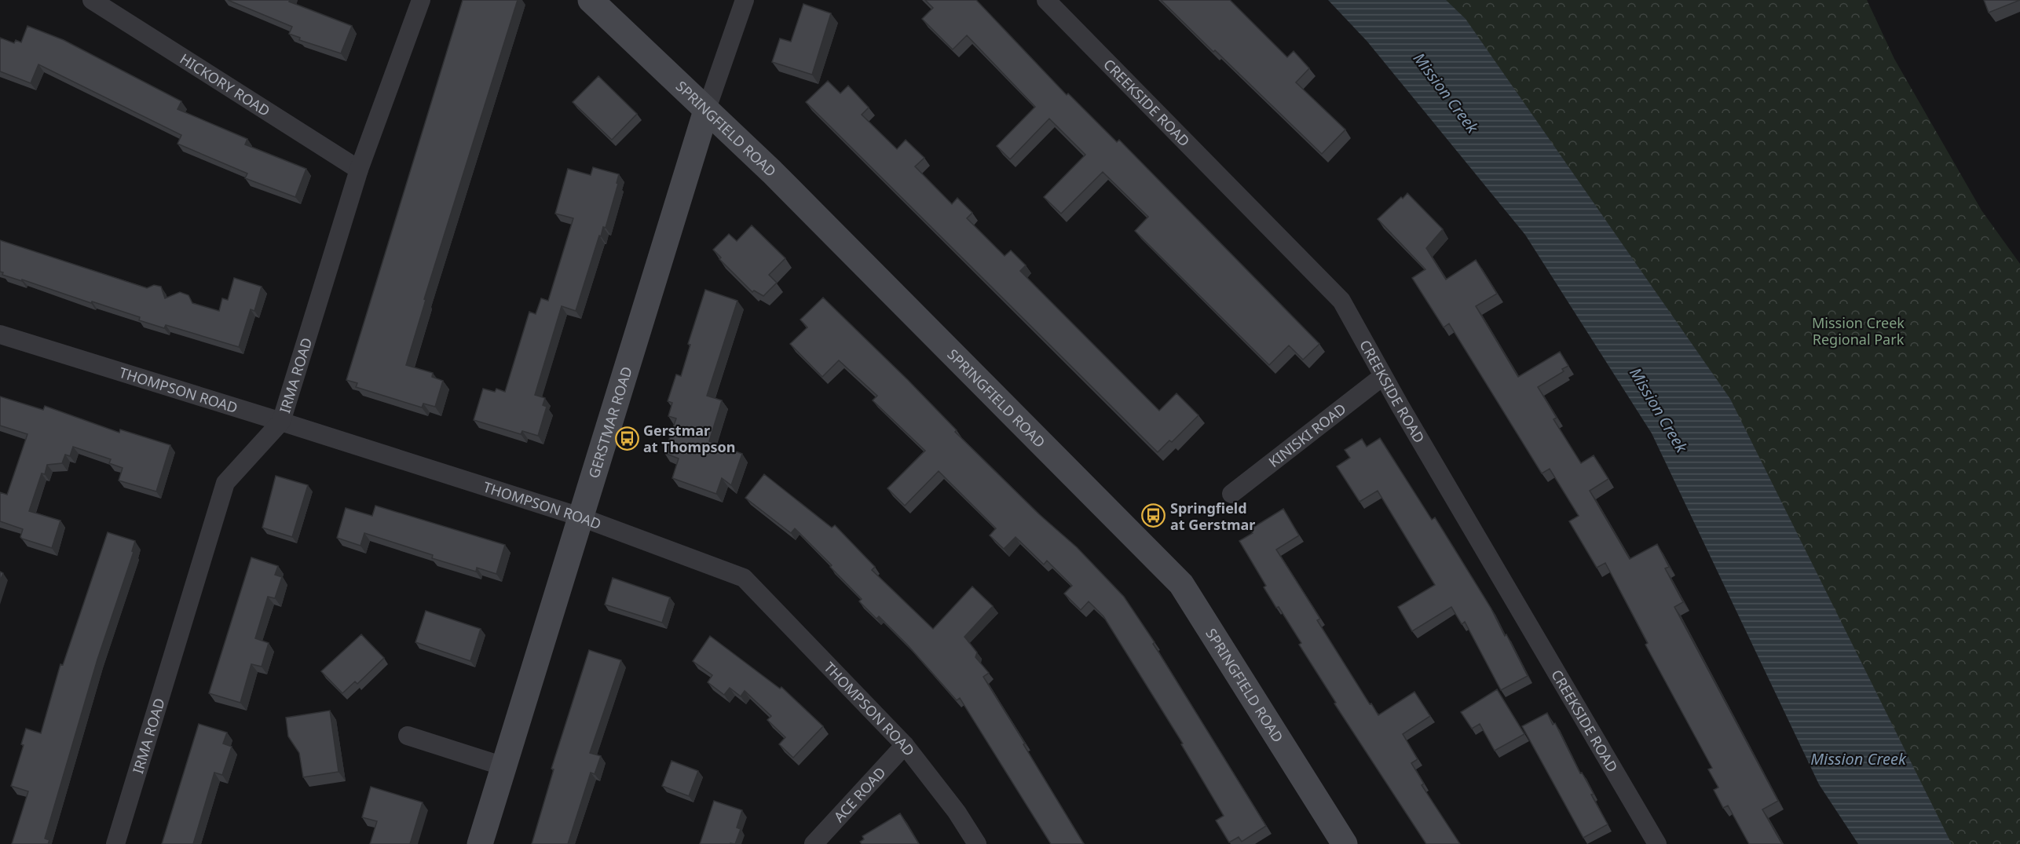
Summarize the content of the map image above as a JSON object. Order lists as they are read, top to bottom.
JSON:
{
  "streets": {
    "main road": ["SPRINGFIELD ROAD", "GERSTMAR ROAD"],
    "street": [
      "HICKORY ROAD",
      "CREEKSIDE ROAD",
      "IRMA ROAD",
      "THOMPSON ROAD",
      "KINISKI ROAD",
      "ACE ROAD"
    ]
  },
  "crossings": [
    ["HICKORY ROAD", "IRMA ROAD"],
    ["CREEKSIDE ROAD", "KINISKI ROAD"],
    ["SPRINGFIELD ROAD", "GERSTMAR ROAD"],
    ["IRMA ROAD", "THOMPSON ROAD"],
    ["THOMPSON ROAD", "GERSTMAR ROAD"],
    ["THOMPSON ROAD", "ACE ROAD"]
  ],
  "water": ["Mission Creek"],
  "parks": ["Mission Creek Regional Park"],
  "places": {
    "bus stop": ["Gerstmar at Thompson", "Springfield at Gerstmar"]
  }
}
